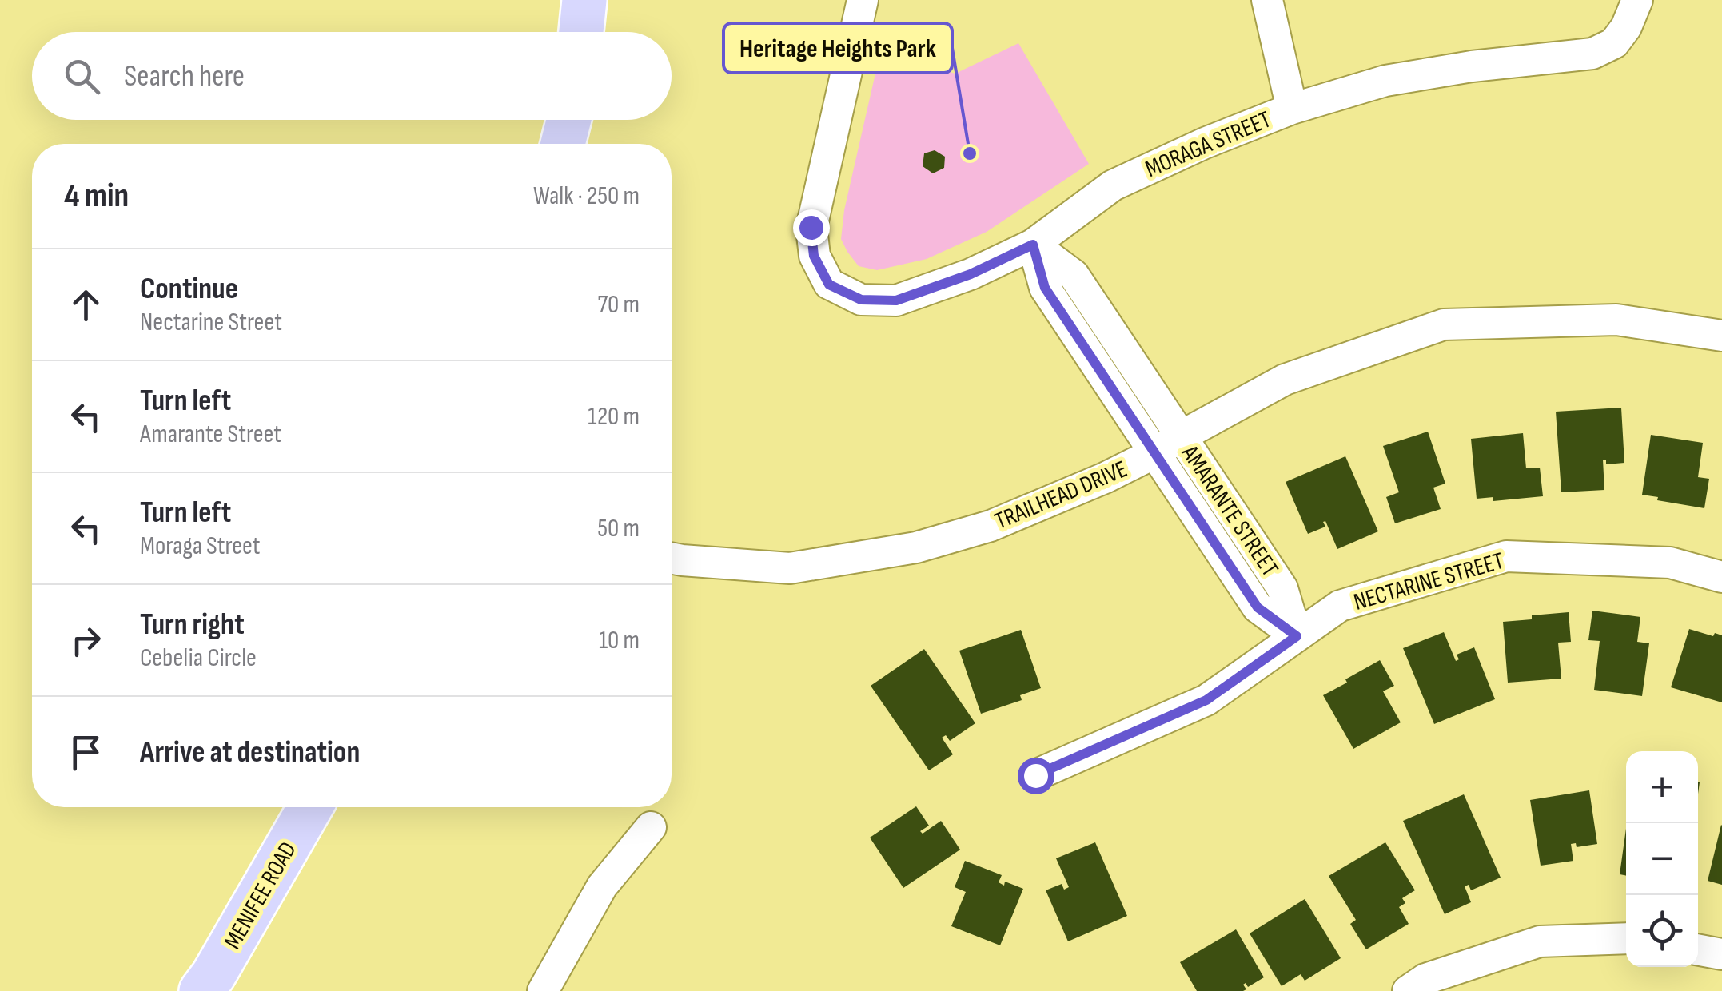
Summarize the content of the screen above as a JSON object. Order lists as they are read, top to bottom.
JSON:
{
  "streets": {
    "main road": ["MENIFEE ROAD"],
    "street": [
      "MORAGA STREET",
      "TRAILHEAD DRIVE",
      "AMARANTE STREET",
      "NECTARINE STREET"
    ]
  },
  "crossings": [
    ["MORAGA STREET", "AMARANTE STREET"],
    ["TRAILHEAD DRIVE", "AMARANTE STREET"],
    ["AMARANTE STREET", "NECTARINE STREET"]
  ],
  "places": ["Heritage Heights Park"],
  "page": {
    "search": "Search here",
    "heading": ["4 min", "Walk · 250 m"],
    "list": [
      ["Continue", "Nectarine Street", "70 m"],
      ["Turn left", "Amarante Street", "120 m"],
      ["Turn left", "Moraga Street", "50 m"],
      ["Turn right", "Cebelia Circle", "10 m"],
      "Arrive at destination"
    ],
    "map_buttons": ["+", "−"]
  }
}
